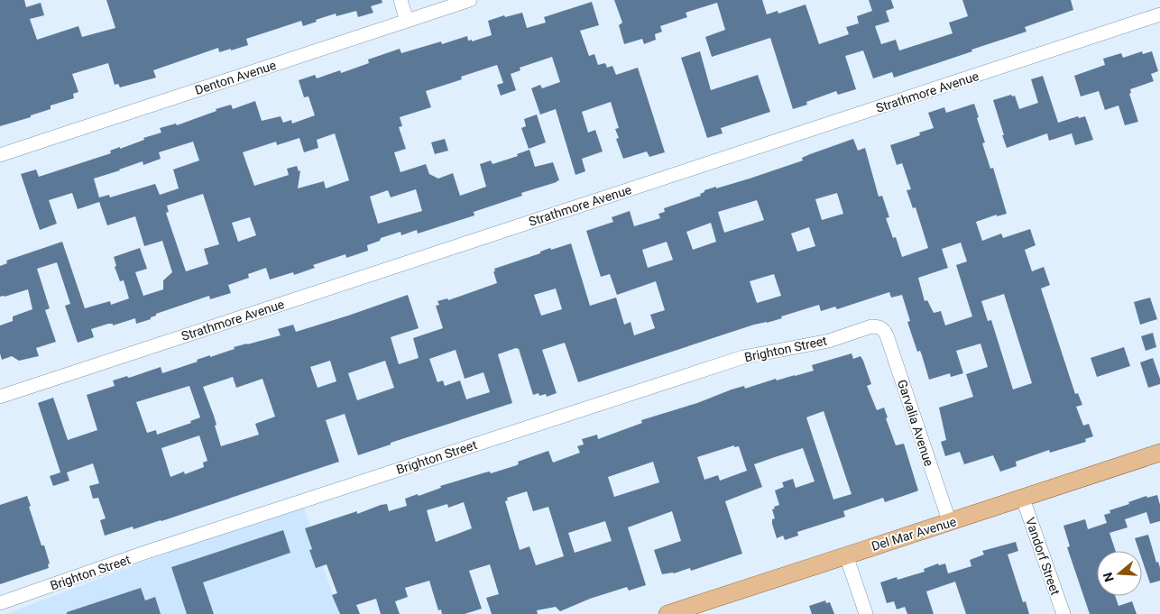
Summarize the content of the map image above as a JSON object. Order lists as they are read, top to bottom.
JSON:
{
  "streets": {
    "main road": ["Del Mar Avenue"],
    "street": [
      "Denton Avenue",
      "Strathmore Avenue",
      "Brighton Street",
      "Garvalia Avenue",
      "Vandorf Street"
    ]
  },
  "crossings": [
    ["Brighton Street", "Garvalia Avenue"],
    ["Garvalia Avenue", "Del Mar Avenue"],
    ["Del Mar Avenue", "Vandorf Street"]
  ],
  "north": "left"
}
